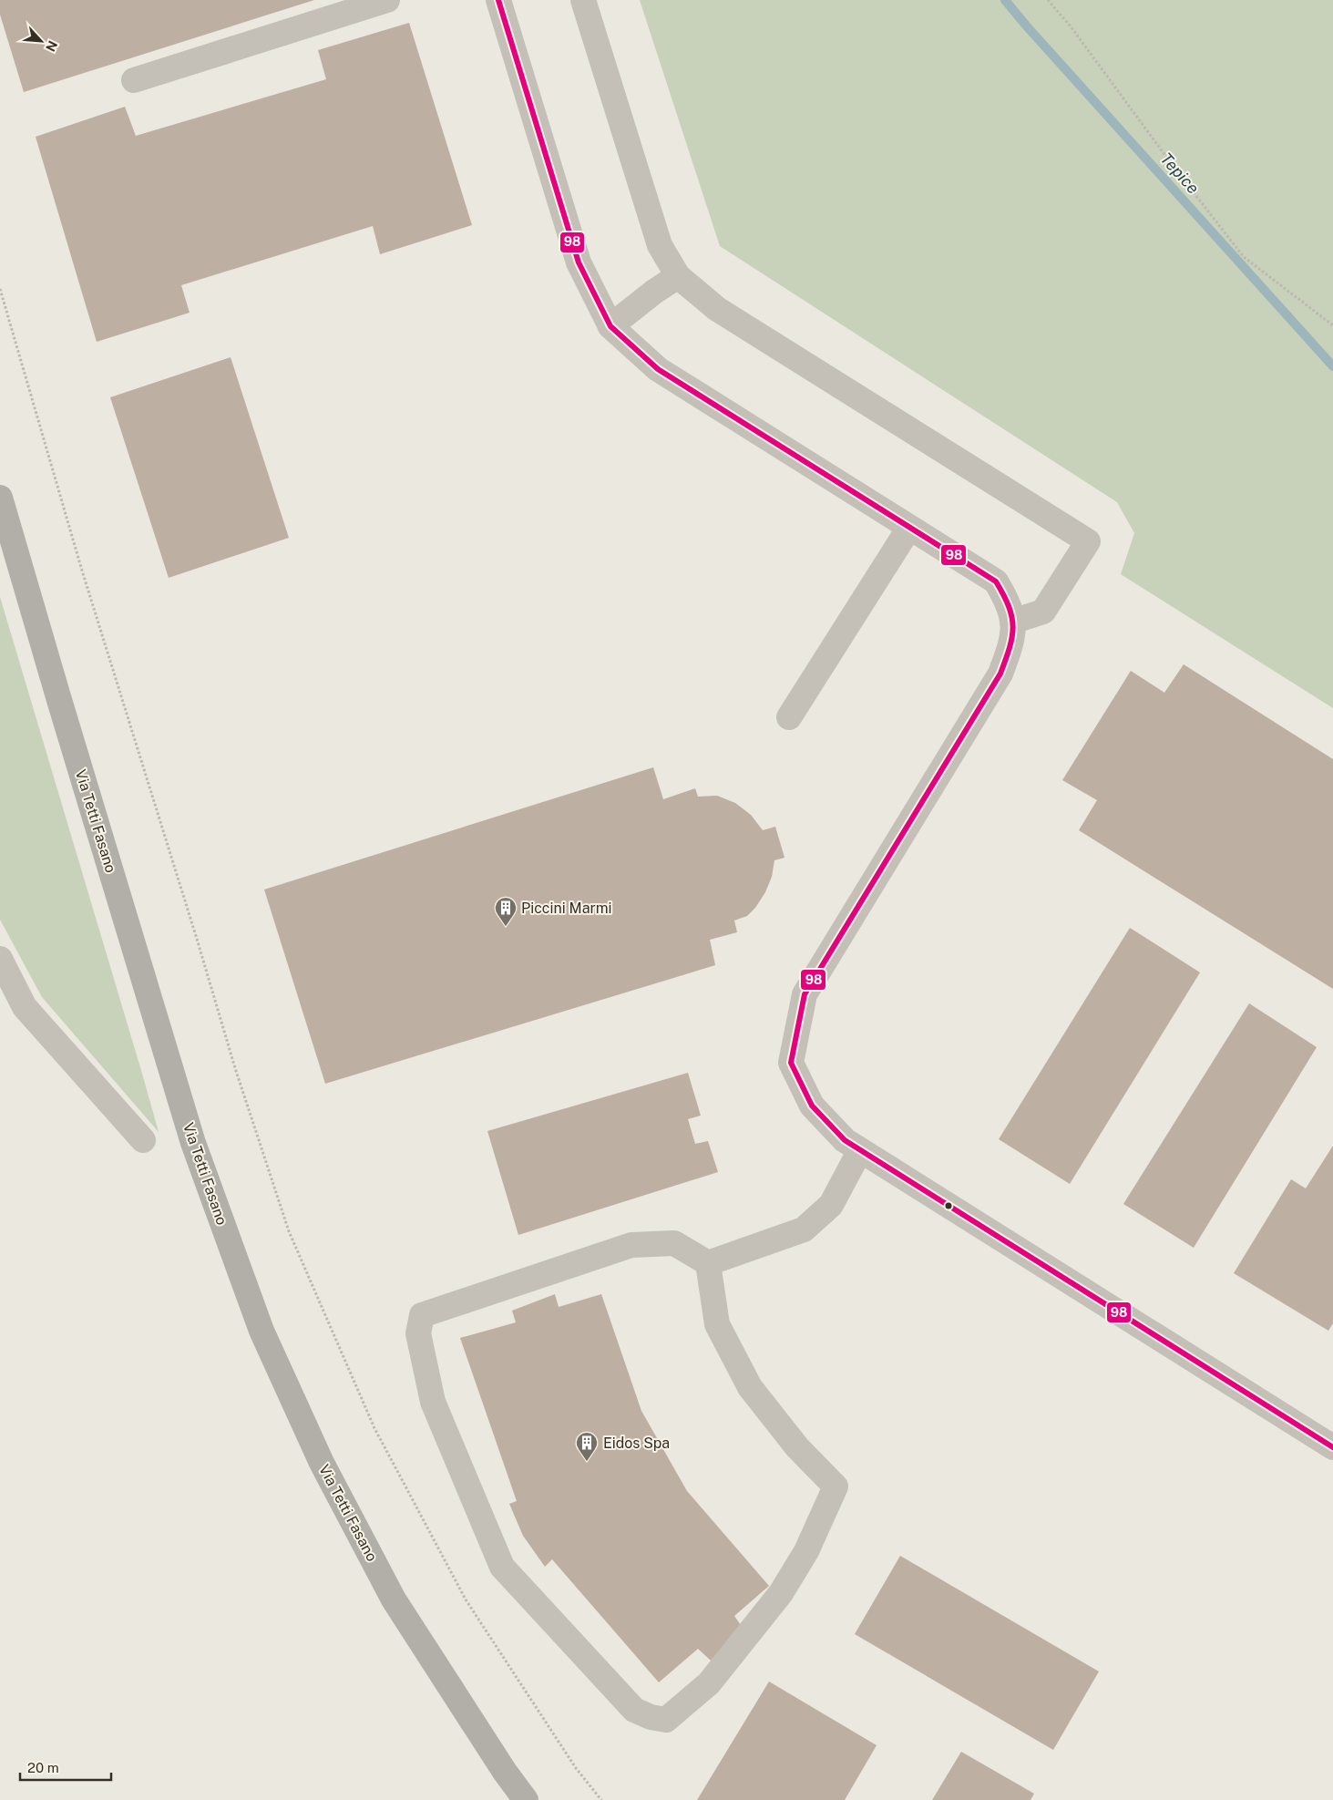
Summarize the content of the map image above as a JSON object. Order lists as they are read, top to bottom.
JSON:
{
  "streets": {
    "main road": ["Via Tetti Fasano"]
  },
  "water": ["Tepice"],
  "places": {
    "building": ["Piccini Marmi", "Eidos Spa"]
  },
  "lines": ["transit line 98"],
  "scale_bar": "20 m",
  "north": "bottom right"
}
